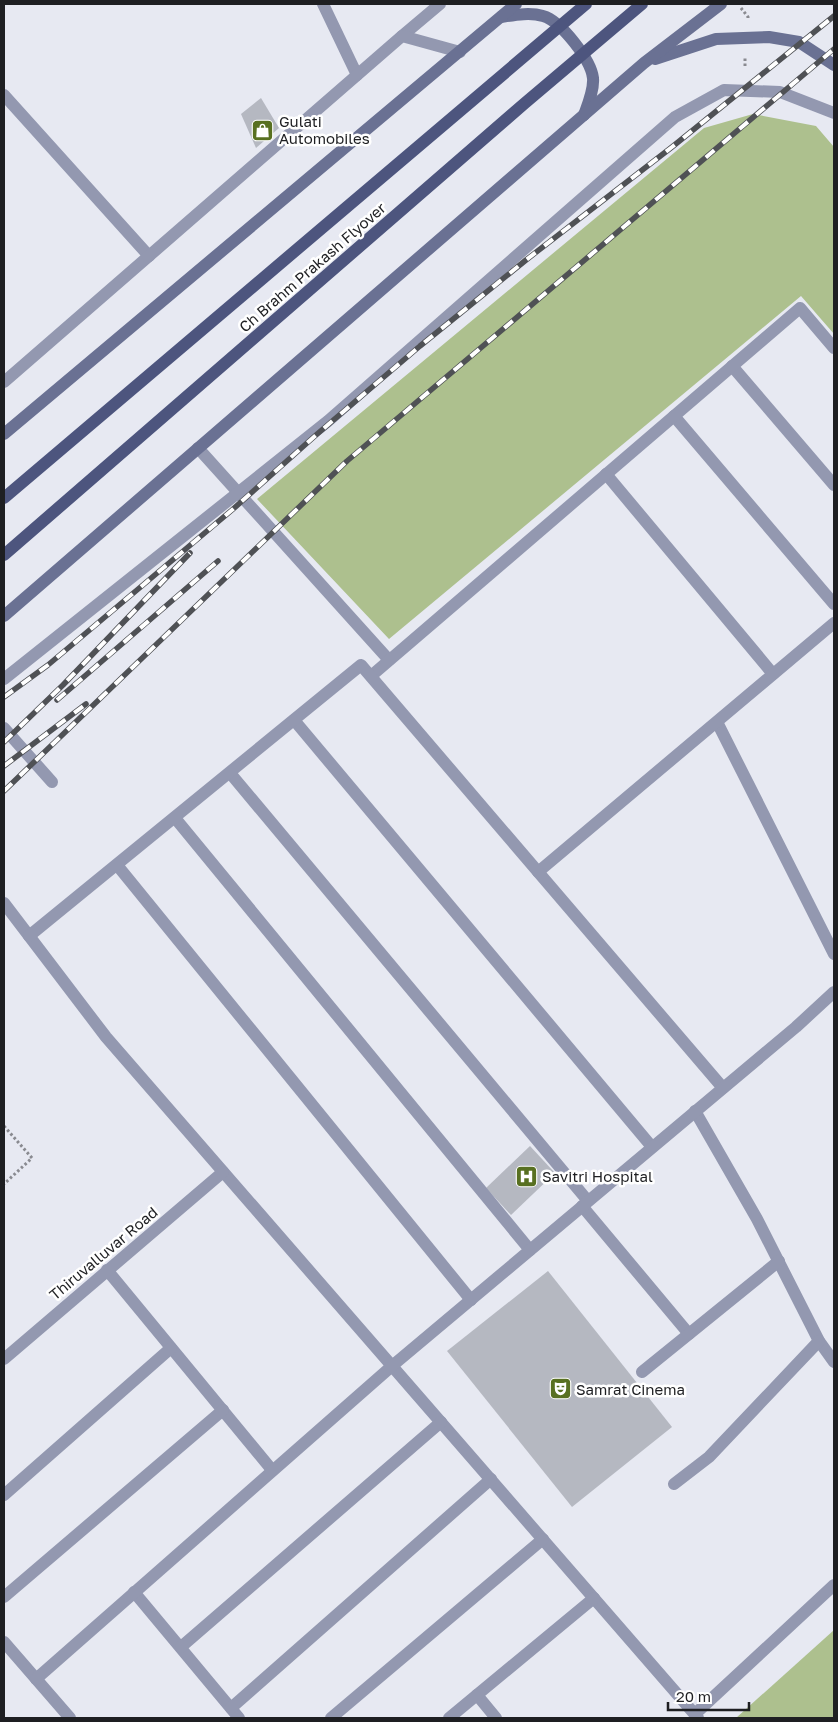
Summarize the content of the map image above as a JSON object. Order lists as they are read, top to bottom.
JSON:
{
  "streets": {
    "main road": ["Ch Brahm Prakash Flyover"],
    "street": ["Thiruvalluvar Road"]
  },
  "places": {
    "shop": ["Gulati Automobiles"],
    "hospital": ["Savitri Hospital"],
    "theatre": ["Samrat Cinema"]
  },
  "scale_bar": "20 m"
}
